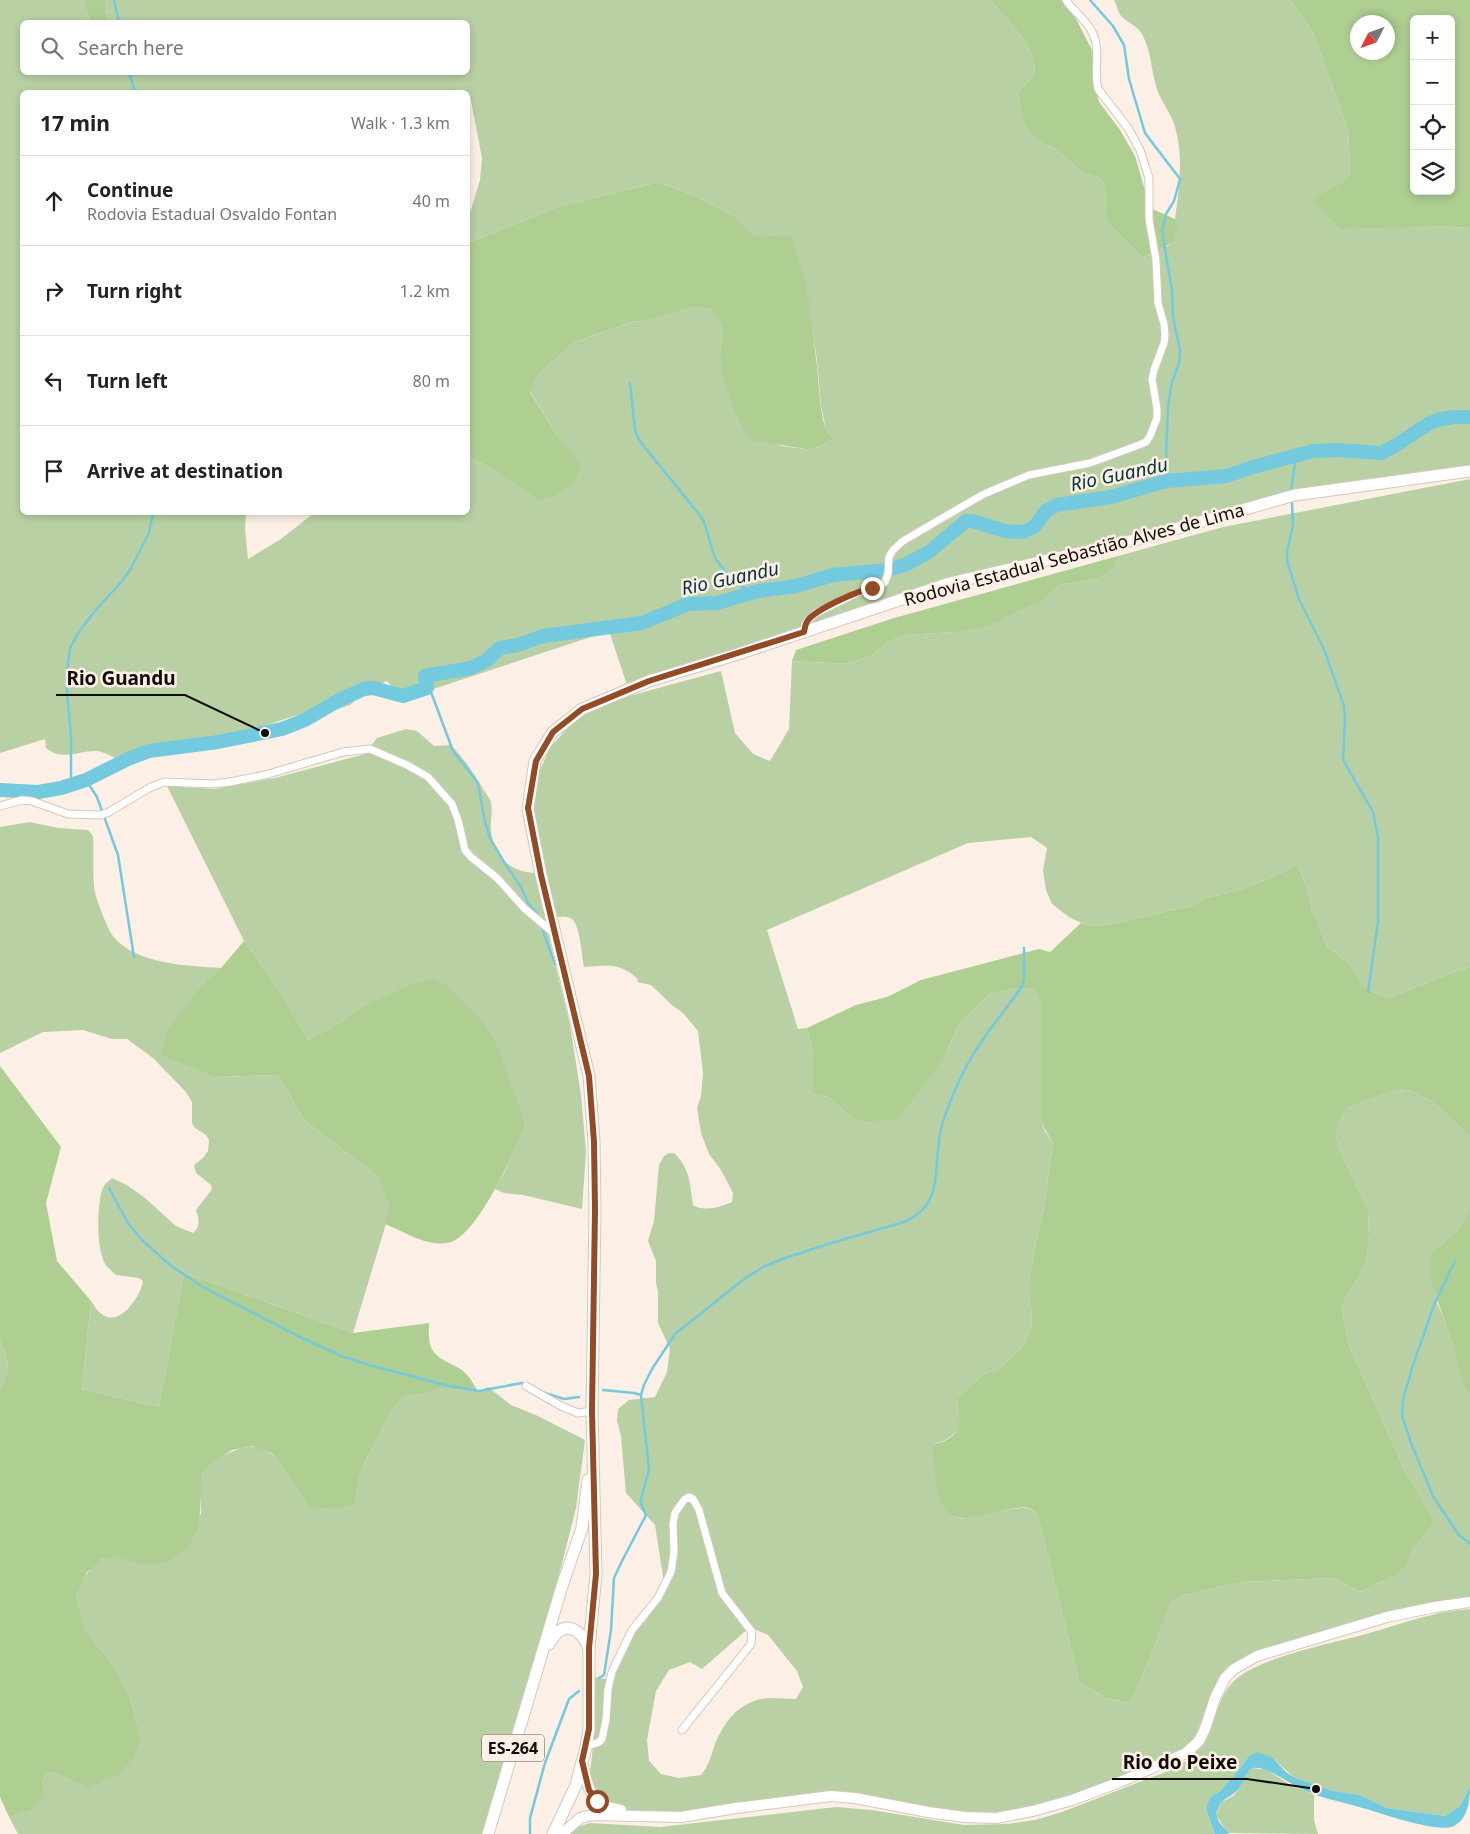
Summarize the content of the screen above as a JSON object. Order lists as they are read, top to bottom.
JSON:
{
  "streets": {
    "main road": ["Rodovia Estadual Sebastião Alves de Lima", "ES-264"]
  },
  "water": ["Rio Guandu"],
  "places": ["Rio Guandu", "Rio do Peixe"],
  "north": "bottom left",
  "page": {
    "map_buttons": ["+", "−"],
    "search": "Search here",
    "heading": ["17 min", "Walk · 1.3 km"],
    "list": [
      ["Continue", "Rodovia Estadual Osvaldo Fontan", "40 m"],
      ["Turn right", "1.2 km"],
      ["Turn left", "80 m"],
      "Arrive at destination"
    ]
  }
}
